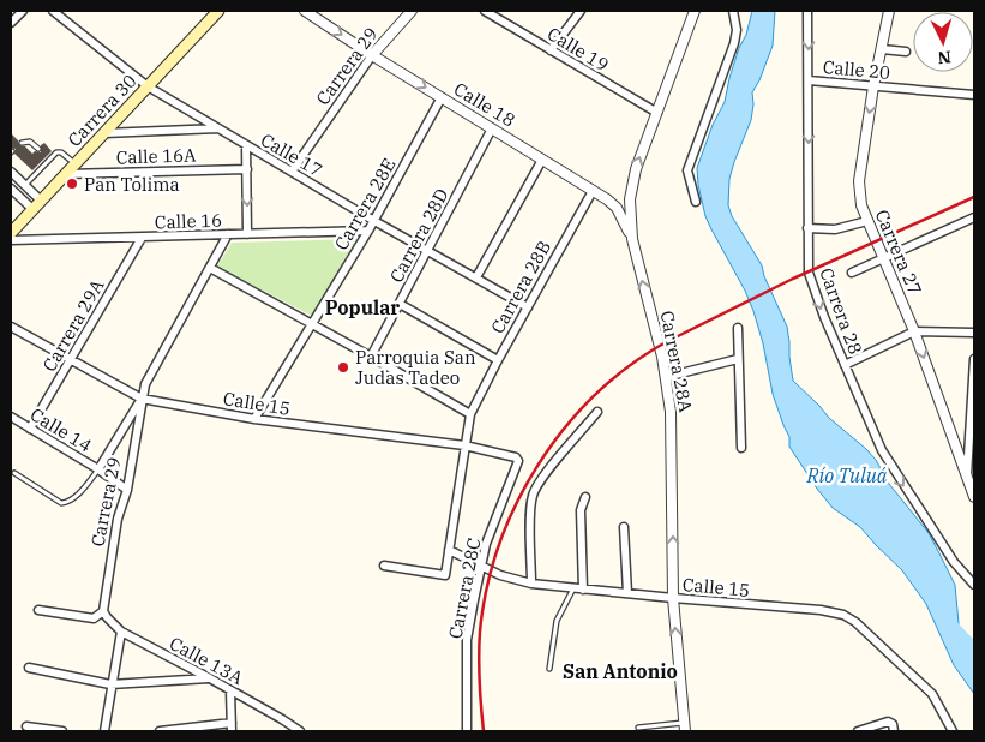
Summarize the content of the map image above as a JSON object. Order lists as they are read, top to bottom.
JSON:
{
  "streets": {
    "main road": ["Carrera 30"],
    "street": [
      "Calle 19",
      "Carrera 29",
      "Calle 20",
      "Calle 18",
      "Calle 17",
      "Calle 16A",
      "Carrera 28E",
      "Calle 16",
      "Carrera 28D",
      "Carrera 27",
      "Carrera 28B",
      "Carrera 28",
      "Carrera 29A",
      "Carrera 28A",
      "Calle 15",
      "Calle 14",
      "Carrera 28C",
      "Calle 13A"
    ]
  },
  "crossings": [
    ["Calle 19", "Carrera 28A"],
    ["Carrera 29", "Calle 18"],
    ["Carrera 29", "Calle 17"],
    ["Carrera 29", "Calle 16"],
    ["Carrera 29", "Calle 15"],
    ["Carrera 29", "Calle 14"],
    ["Carrera 29", "Calle 13A"],
    ["Calle 20", "Carrera 27"],
    ["Calle 20", "Carrera 28"],
    ["Calle 18", "Carrera 28E"],
    ["Calle 18", "Carrera 28D"],
    ["Calle 18", "Carrera 28B"],
    ["Calle 18", "Carrera 28A"],
    ["Carrera 30", "Calle 17"],
    ["Carrera 30", "Calle 16A"],
    ["Calle 17", "Carrera 28E"],
    ["Calle 17", "Carrera 28D"],
    ["Calle 17", "Carrera 28B"],
    ["Carrera 28E", "Calle 16"],
    ["Carrera 28E", "Calle 15"],
    ["Calle 16", "Carrera 29A"],
    ["Carrera 28B", "Calle 15"],
    ["Carrera 29A", "Calle 15"],
    ["Carrera 29A", "Calle 14"],
    ["Carrera 28A", "Calle 15"],
    ["Calle 15", "Carrera 28C"]
  ],
  "one_way": ["Calle 18", "Carrera 28"],
  "districts": ["Popular", "San Antonio"],
  "water": ["Río Tuluá"],
  "places": ["Pan Tolima", "Parroquia San Judas Tadeo"],
  "north": "bottom"
}
